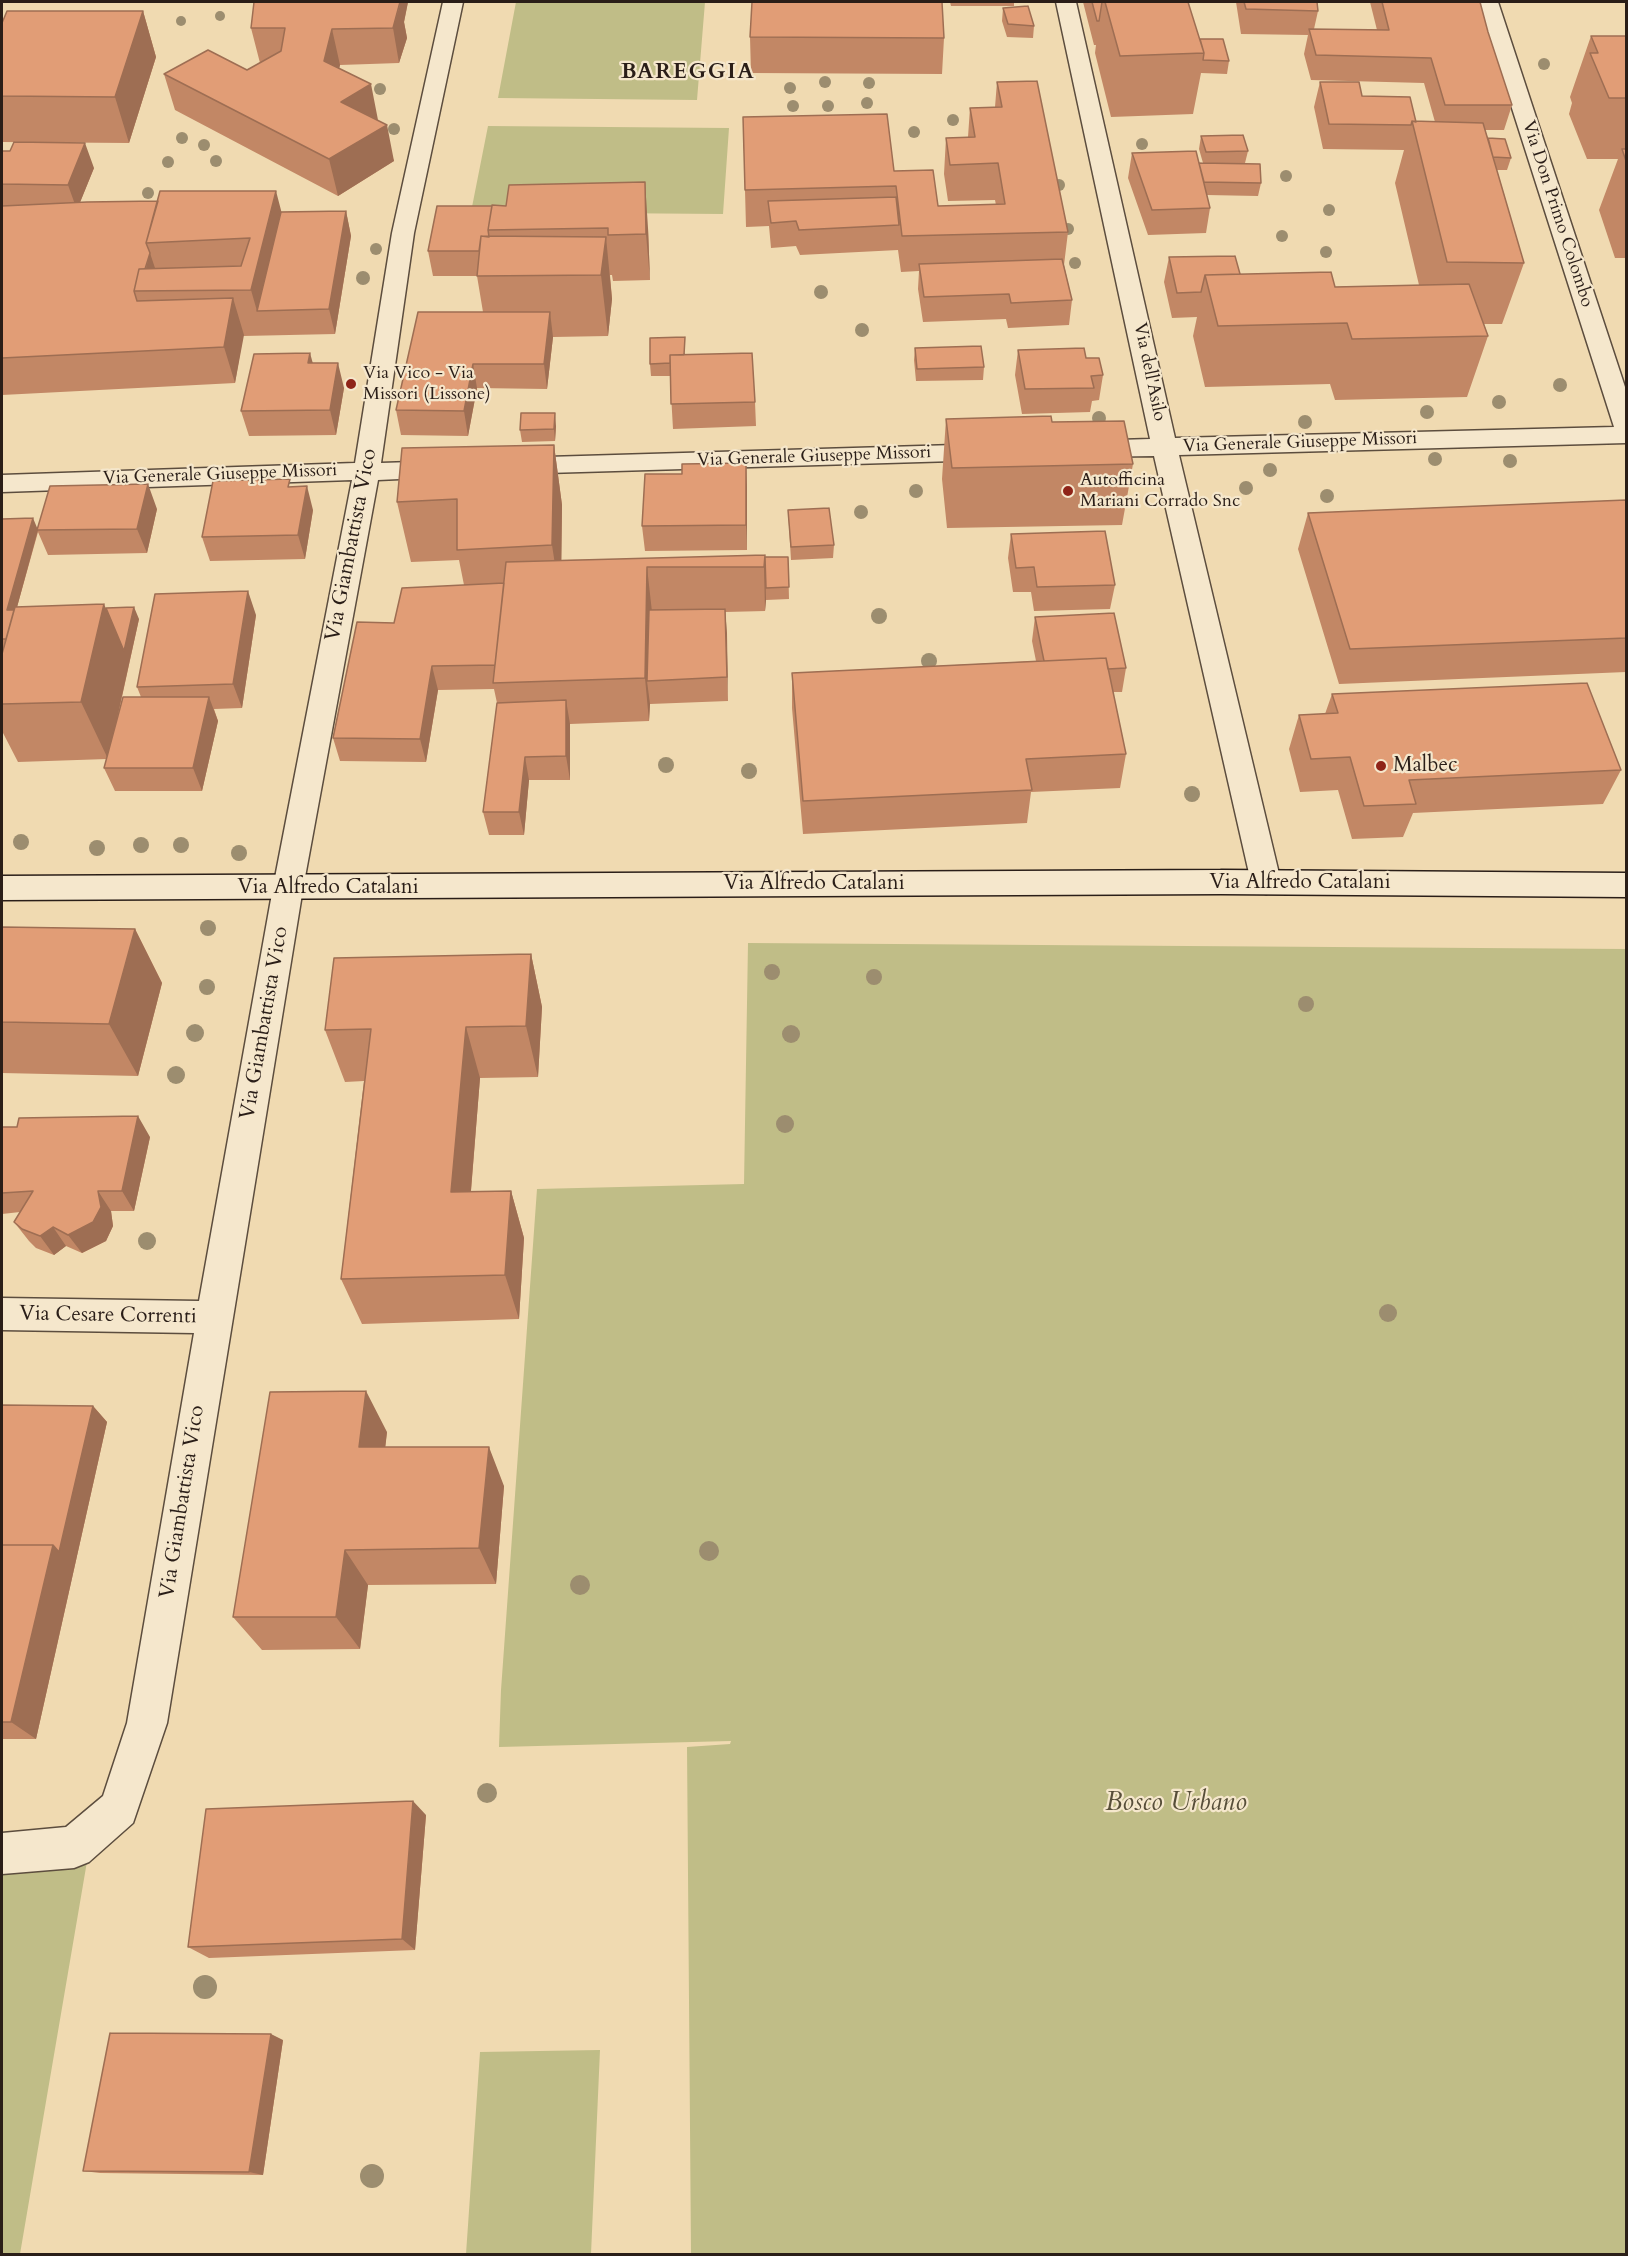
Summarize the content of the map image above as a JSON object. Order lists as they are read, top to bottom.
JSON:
{
  "streets": {
    "street": [
      "Via Don Primo Colombo",
      "Via dell'Asilo",
      "Via Generale Giuseppe Missori",
      "Via Giambattista Vico",
      "Via Alfredo Catalani",
      "Via Cesare Correnti"
    ]
  },
  "crossings": [
    ["Via dell'Asilo", "Via Generale Giuseppe Missori"],
    ["Via dell'Asilo", "Via Alfredo Catalani"],
    ["Via Generale Giuseppe Missori", "Via Giambattista Vico"],
    ["Via Giambattista Vico", "Via Alfredo Catalani"],
    ["Via Giambattista Vico", "Via Cesare Correnti"]
  ],
  "districts": ["BAREGGIA"],
  "parks": ["Bosco Urbano"],
  "places": ["Via Vico - Via Missori (Lissone)", "Autofficina Mariani Corrado Snc", "Malbec"]
}
